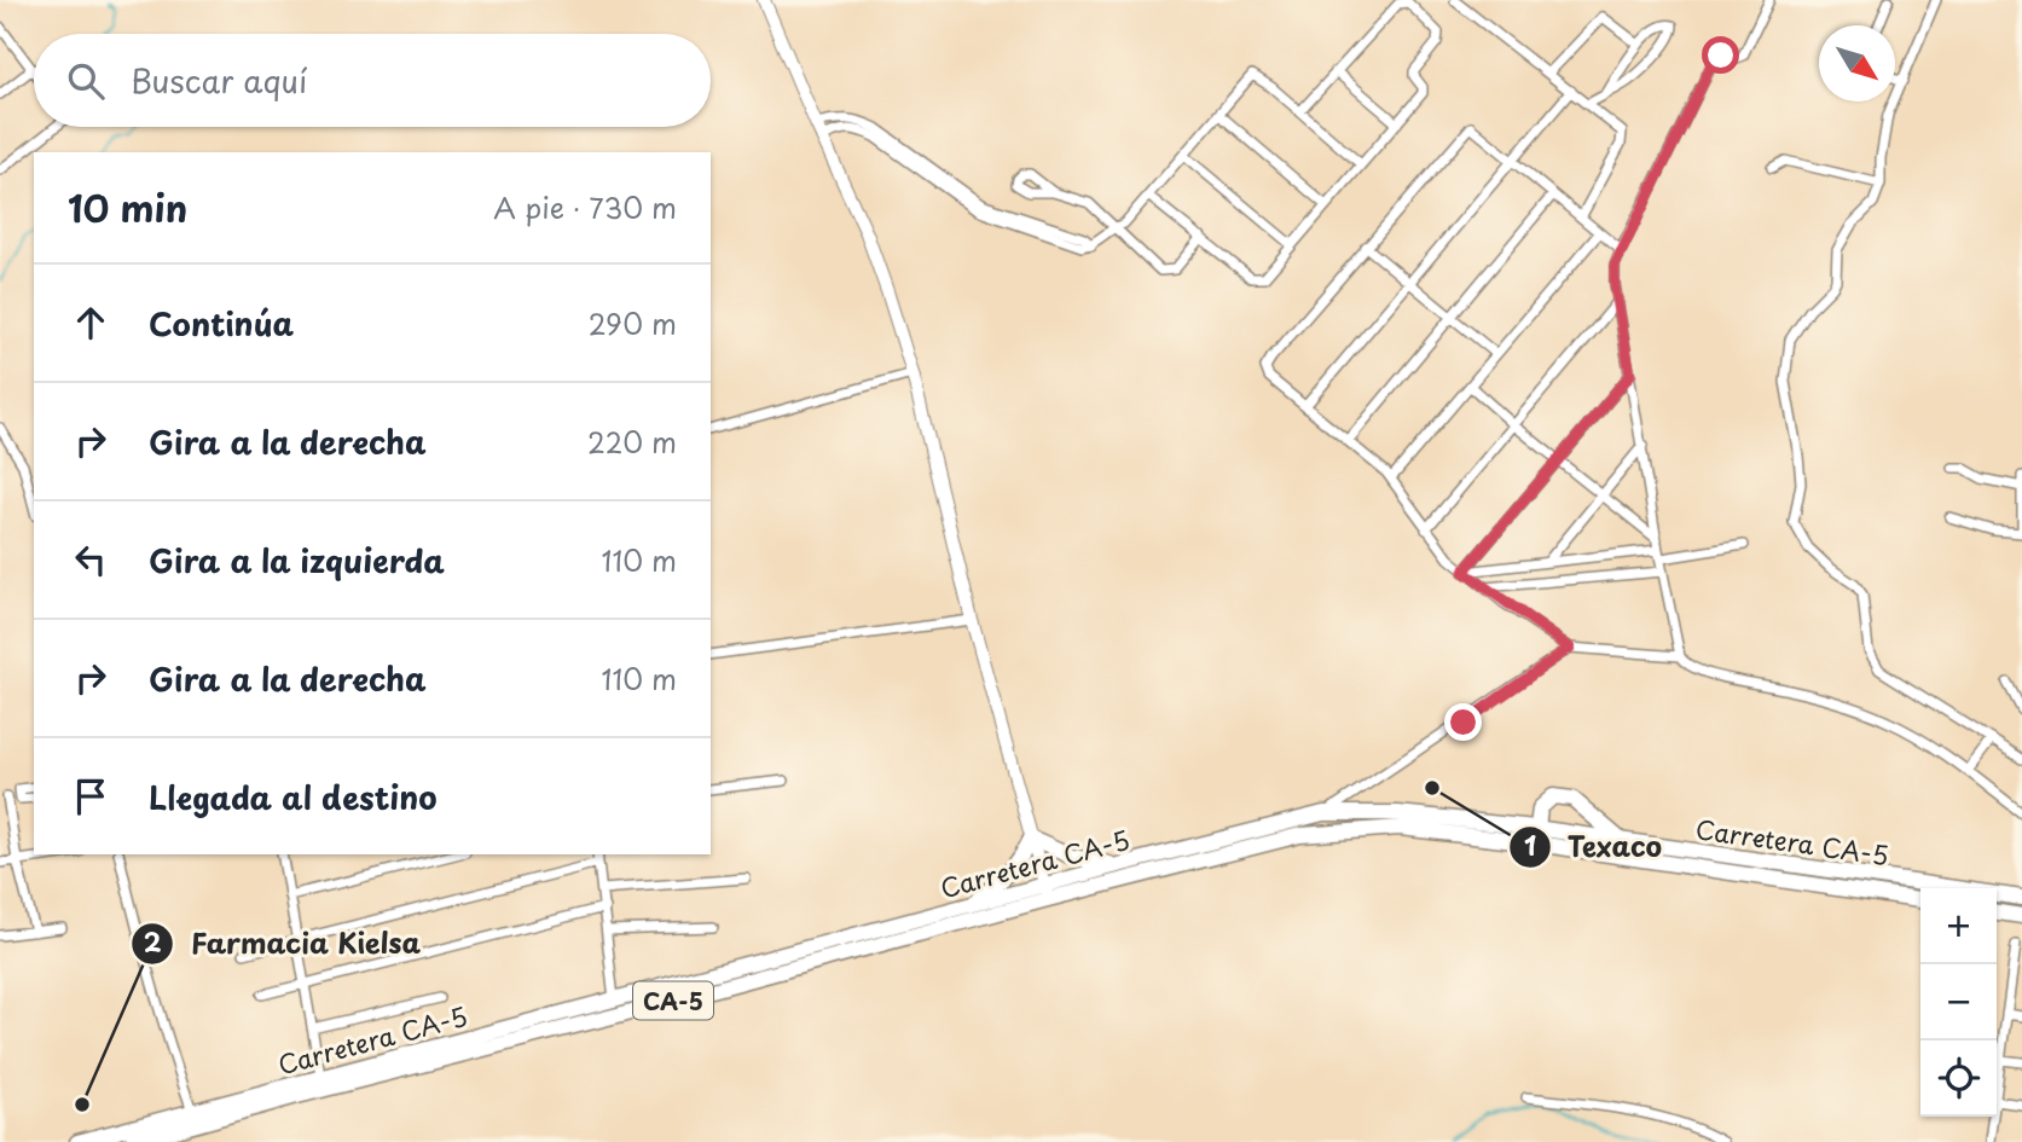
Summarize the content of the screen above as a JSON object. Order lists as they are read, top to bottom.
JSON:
{
  "streets": {
    "highway": ["Carretera CA-5", "CA-5"]
  },
  "places": ["Texaco", "Farmacia Kielsa"],
  "north": "bottom right",
  "page": {
    "search": "Buscar aquí",
    "heading": ["10 min", "A pie · 730 m"],
    "list": [
      ["Continúa", "290 m"],
      ["Gira a la derecha", "220 m"],
      ["Gira a la izquierda", "110 m"],
      ["Gira a la derecha", "110 m"],
      "Llegada al destino"
    ],
    "map_buttons": ["+", "−"]
  }
}
